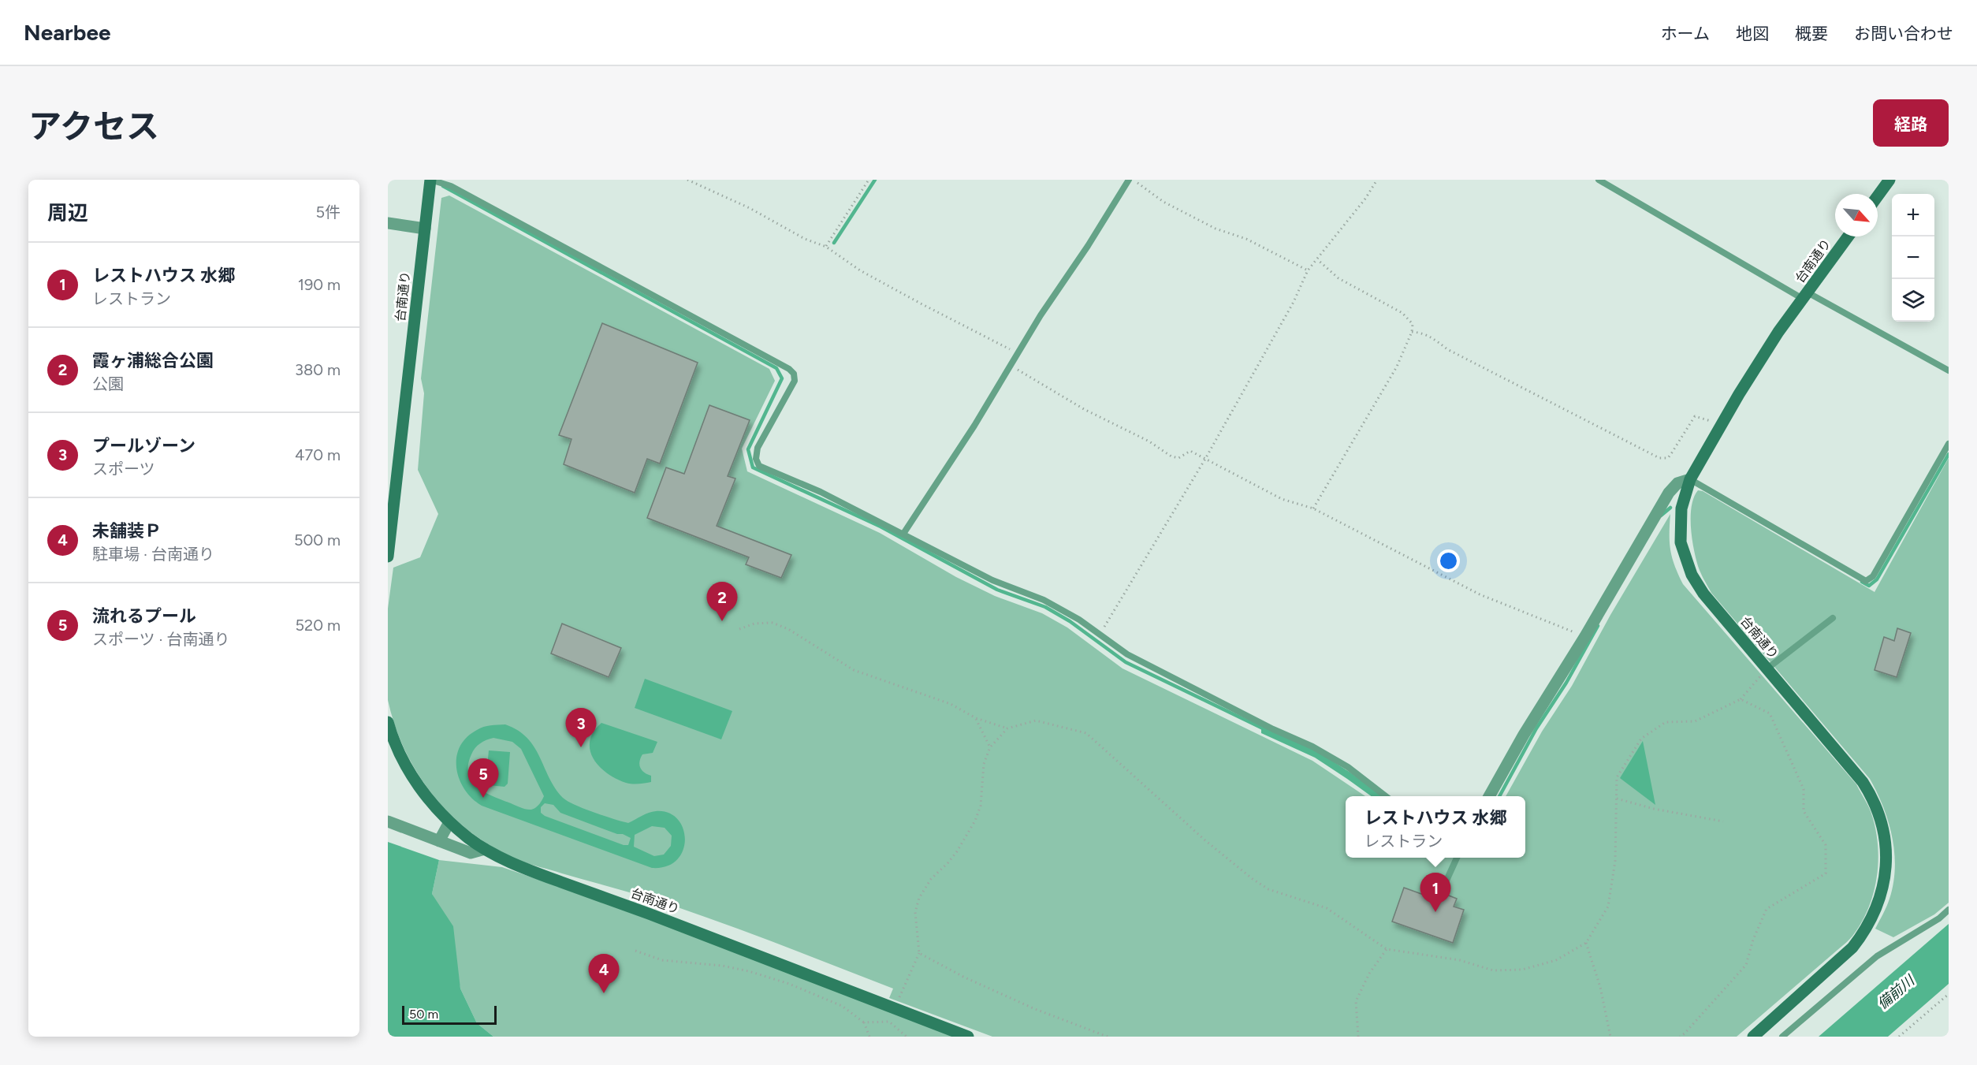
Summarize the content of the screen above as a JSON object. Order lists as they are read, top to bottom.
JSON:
{
  "streets": {
    "street": ["台南通り"]
  },
  "water": ["備前川"],
  "scale_bar": "50 m",
  "north": "bottom right",
  "page": {
    "header": "Nearbee",
    "nav": [
      "ホーム",
      "地図",
      "概要",
      "お問い合わせ"
    ],
    "title": "アクセス",
    "buttons": "経路",
    "heading": ["周辺", "5件"],
    "map_buttons": ["+", "−"],
    "list": [
      {
        "mark": "1",
        "name": "レストハウス 水郷",
        "note": "レストラン",
        "value": "190 m"
      },
      {
        "mark": "2",
        "name": "霞ヶ浦総合公園",
        "note": "公園",
        "value": "380 m"
      },
      {
        "mark": "3",
        "name": "プールゾーン",
        "note": "スポーツ",
        "value": "470 m"
      },
      {
        "mark": "4",
        "name": "未舗装Ｐ",
        "note": "駐車場 · 台南通り",
        "value": "500 m"
      },
      {
        "mark": "5",
        "name": "流れるプール",
        "note": "スポーツ · 台南通り",
        "value": "520 m"
      }
    ],
    "pins": [
      "2",
      "3",
      "5",
      "1",
      "4"
    ],
    "popup": ["レストハウス 水郷", "レストラン"],
    "scale": "50 m"
  }
}
